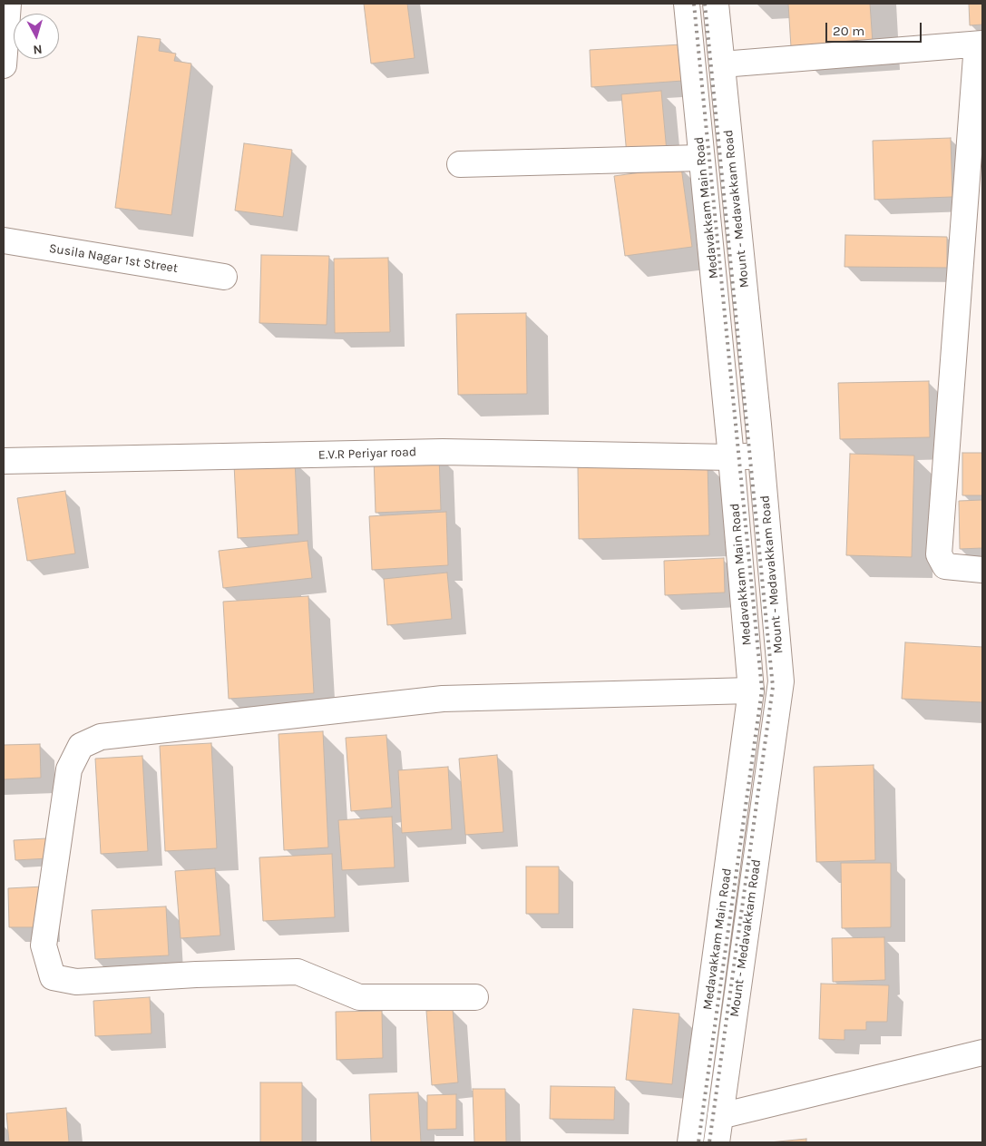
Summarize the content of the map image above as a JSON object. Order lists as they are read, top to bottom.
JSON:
{
  "streets": {
    "street": [
      "Medavakkam Main Road",
      "Mount - Medavakkam Road",
      "Susila Nagar 1st Street",
      "E.V.R Periyar road"
    ]
  },
  "crossings": [
    ["Medavakkam Main Road", "E.V.R Periyar road"],
    ["Mount - Medavakkam Road", "E.V.R Periyar road"]
  ],
  "scale_bar": "20 m",
  "north": "bottom"
}
